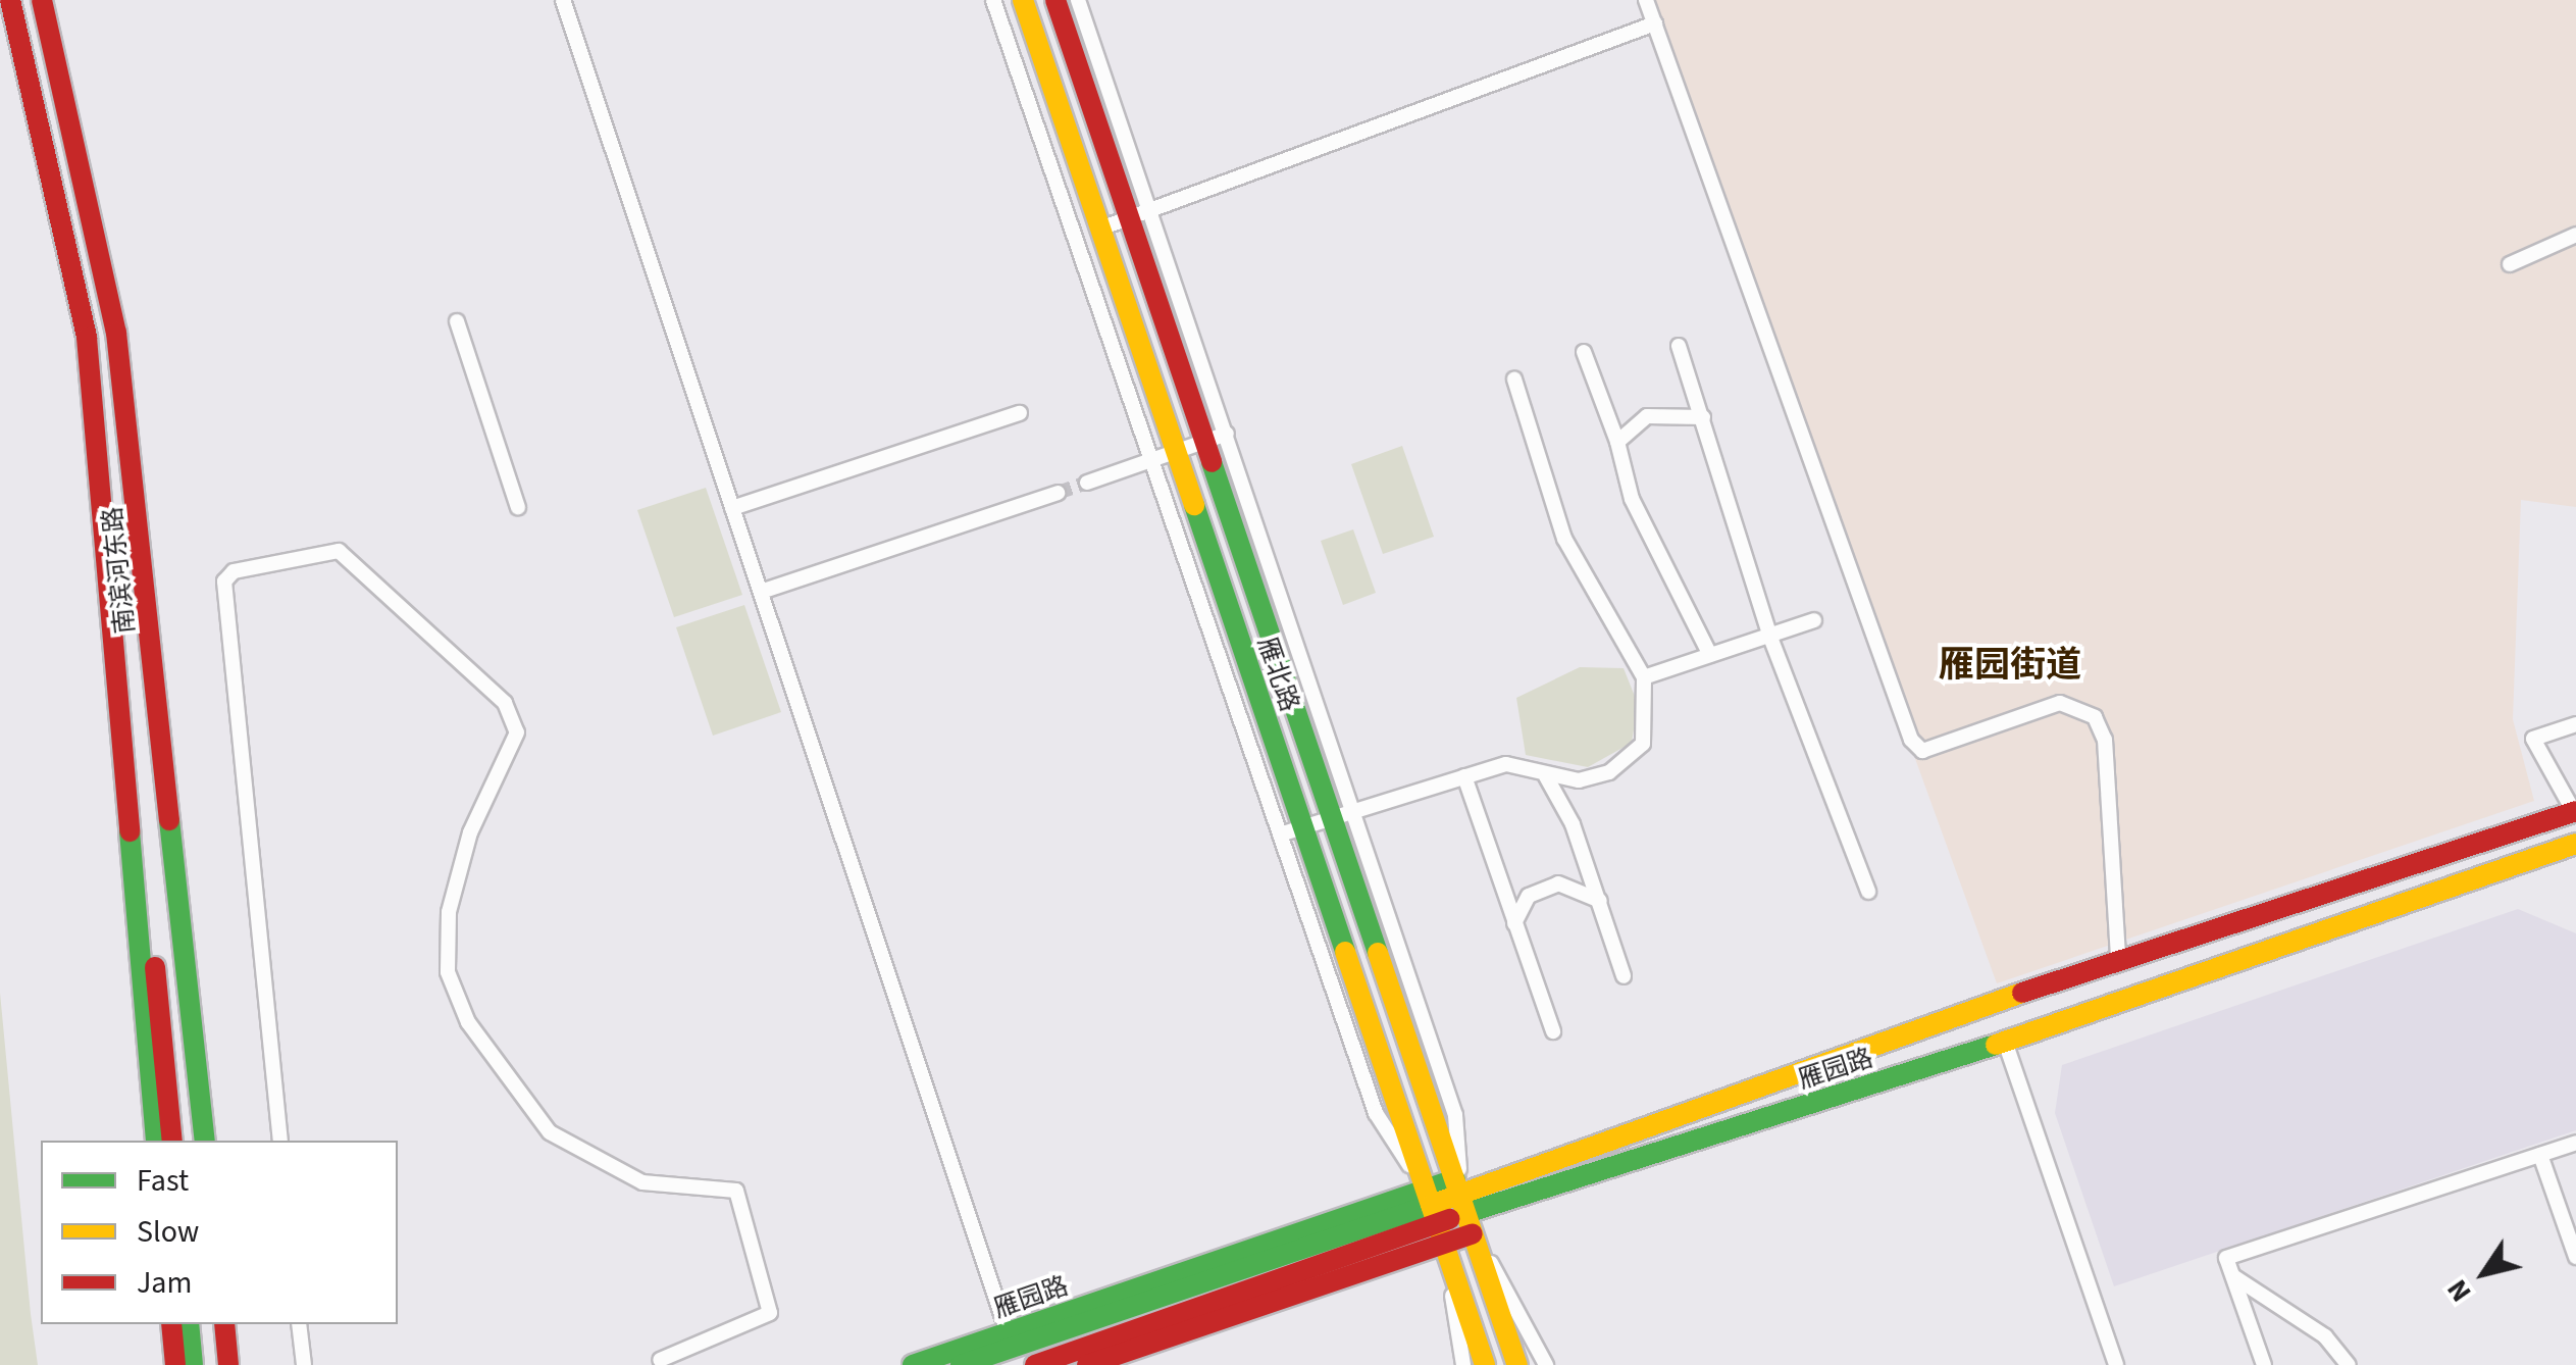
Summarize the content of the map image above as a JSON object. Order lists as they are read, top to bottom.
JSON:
{
  "streets": {
    "main road": ["南滨河东路", "雁北路", "雁园路"]
  },
  "crossings": [
    ["雁北路", "雁园路"]
  ],
  "districts": ["雁园街道"],
  "legend": ["Fast", "Slow", "Jam"],
  "north": "bottom left"
}
